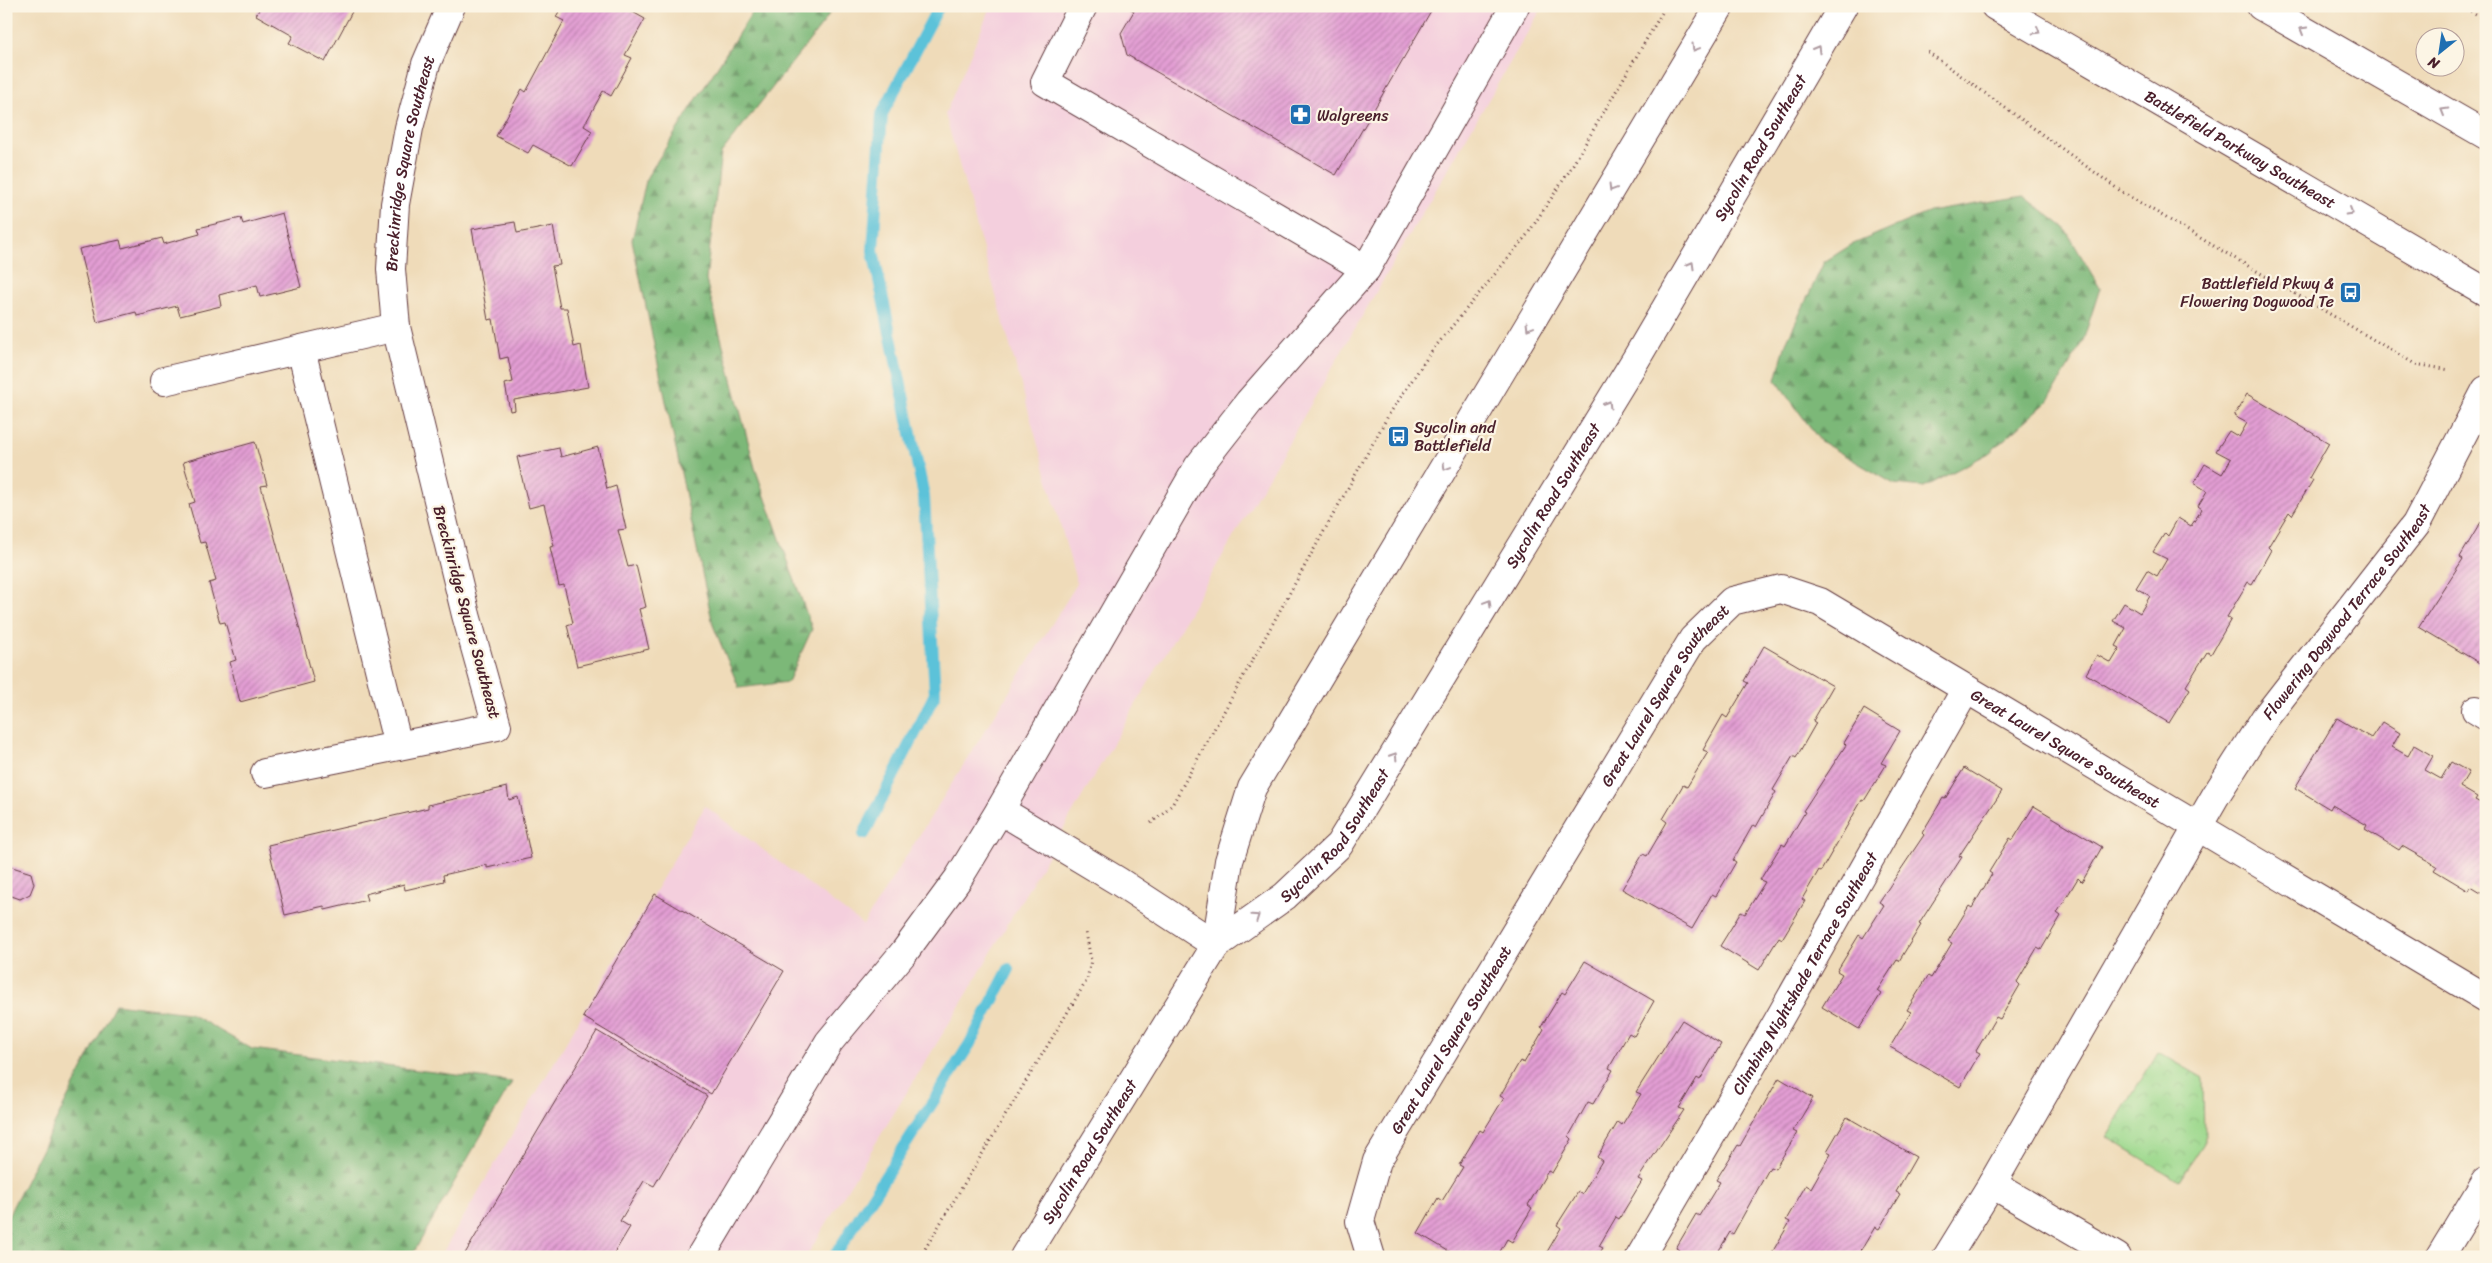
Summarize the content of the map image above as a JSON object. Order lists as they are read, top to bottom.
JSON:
{
  "streets": {
    "street": [
      "Sycolin Road Southeast",
      "Battlefield Parkway Southeast",
      "Breckinridge Square Southeast",
      "Flowering Dogwood Terrace Southeast",
      "Great Laurel Square Southeast",
      "Climbing Nightshade Terrace Southeast"
    ]
  },
  "crossings": [
    ["Flowering Dogwood Terrace Southeast", "Great Laurel Square Southeast"],
    ["Great Laurel Square Southeast", "Climbing Nightshade Terrace Southeast"]
  ],
  "places": {
    "pharmacy": ["Walgreens"],
    "bus stop": ["Battlefield Pkwy & Flowering Dogwood Te", "Sycolin and Battlefield"]
  },
  "north": "bottom left"
}
